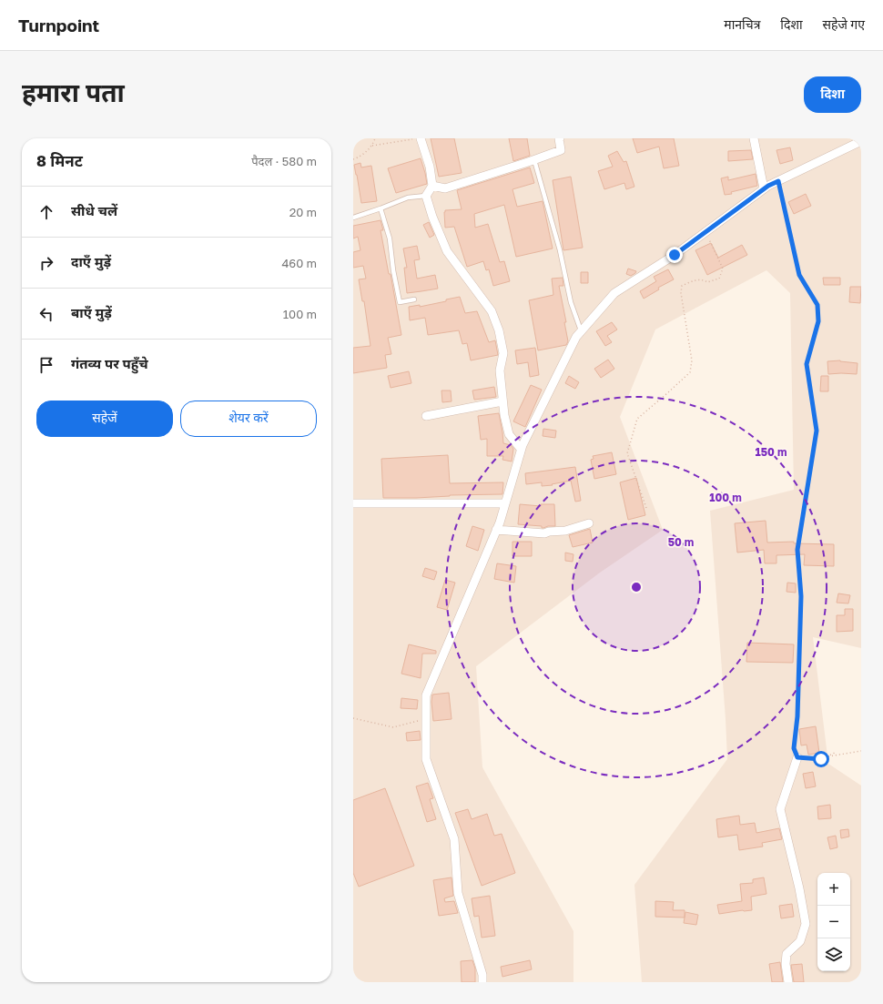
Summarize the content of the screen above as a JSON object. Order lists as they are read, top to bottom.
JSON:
{
  "page": {
    "header": "Turnpoint",
    "nav": ["मानचित्र", "दिशा", "सहेजे गए"],
    "buttons": [
      "दिशा",
      ["सहेजें", "शेयर करें"]
    ],
    "title": "हमारा पता",
    "heading": ["8 मिनट", "पैदल · 580 m"],
    "list": [
      ["सीधे चलें", "20 m"],
      ["दाएँ मुड़ें", "460 m"],
      ["बाएँ मुड़ें", "100 m"],
      "गंतव्य पर पहुँचे"
    ],
    "map_buttons": ["+", "−"]
  },
  "rings": ["150 m", "100 m", "50 m"]
}
